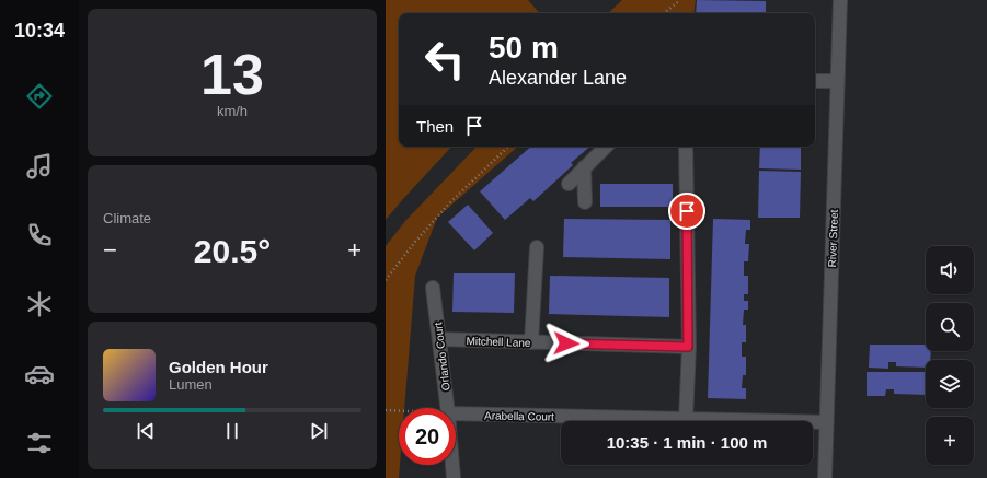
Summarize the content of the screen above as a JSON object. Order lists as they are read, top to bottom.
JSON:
{
  "streets": {
    "street": [
      "River Street",
      "Mitchell Lane",
      "Orlando Court",
      "Arabella Court"
    ]
  },
  "crossings": [
    ["River Street", "Arabella Court"],
    ["Mitchell Lane", "Orlando Court"]
  ],
  "page": {
    "tabs": "10:34",
    "tile": [
      ["13", "km/h"],
      "Climate"
    ],
    "turn": ["50 m", "Alexander Lane"],
    "then": "Then",
    "heat": ["−", "20.5°", "+"],
    "map_buttons": "+",
    "song": ["Golden Hour", "Lumen"],
    "limit": "20",
    "trip": "10:35 · 1 min · 100 m"
  }
}
